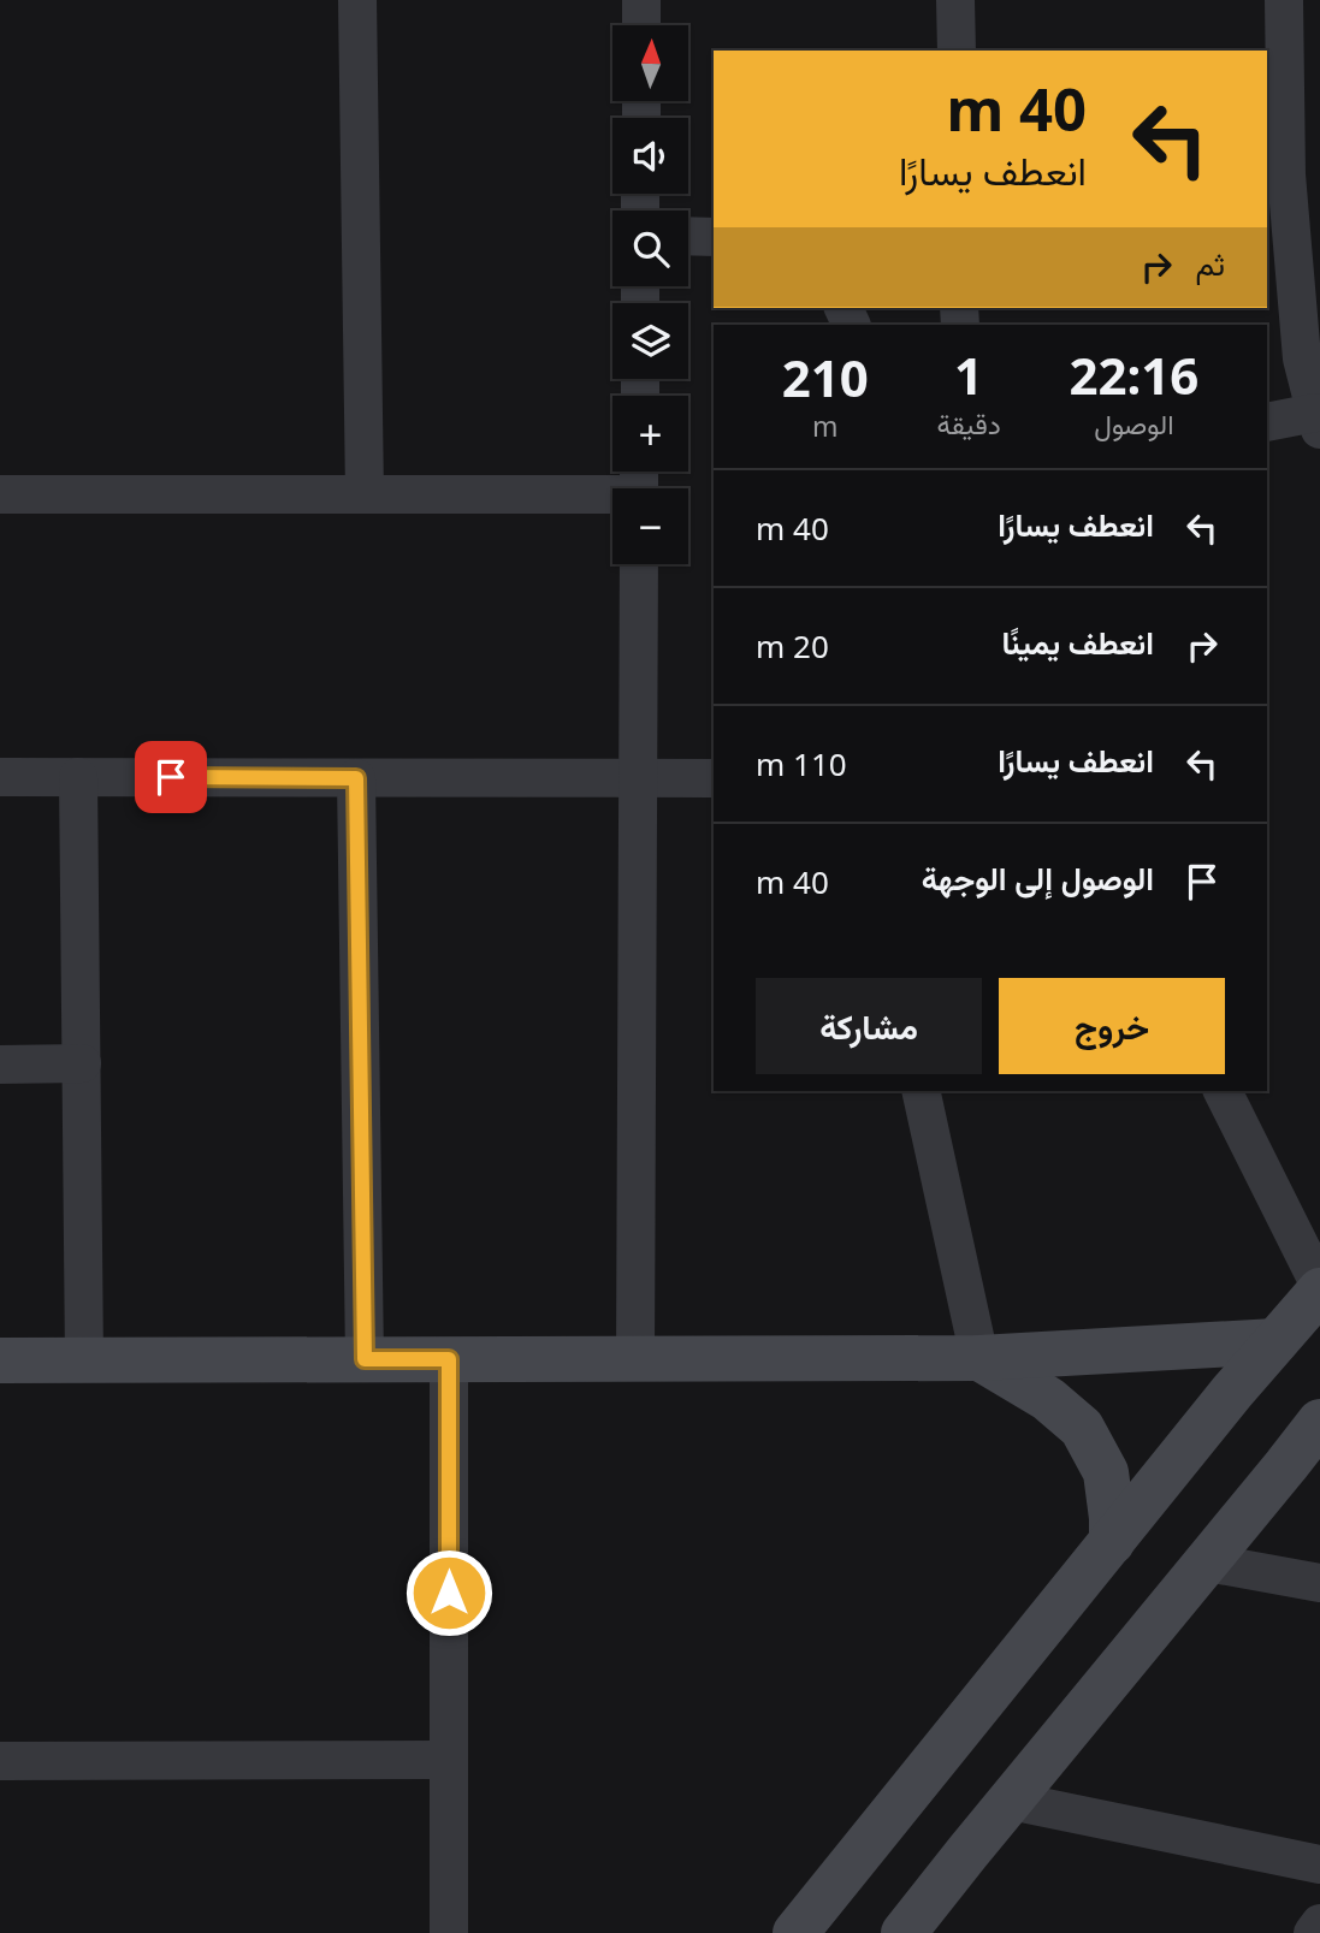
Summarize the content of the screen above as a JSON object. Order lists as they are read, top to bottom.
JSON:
{
  "north": "top",
  "page": {
    "map_buttons": ["+", "−"],
    "turn": ["40 m", "انعطف يسارًا"],
    "then": "ثم",
    "eta": [
      "22:16",
      "الوصول",
      "1",
      "دقيقة",
      "210",
      "m"
    ],
    "list": [
      {
        "name": "انعطف يسارًا",
        "value": "40 m"
      },
      {
        "name": "انعطف يمينًا",
        "value": "20 m"
      },
      {
        "name": "انعطف يسارًا",
        "value": "110 m"
      },
      {
        "name": "الوصول إلى الوجهة",
        "value": "40 m"
      }
    ],
    "buttons": ["خروج", "مشاركة"]
  }
}
